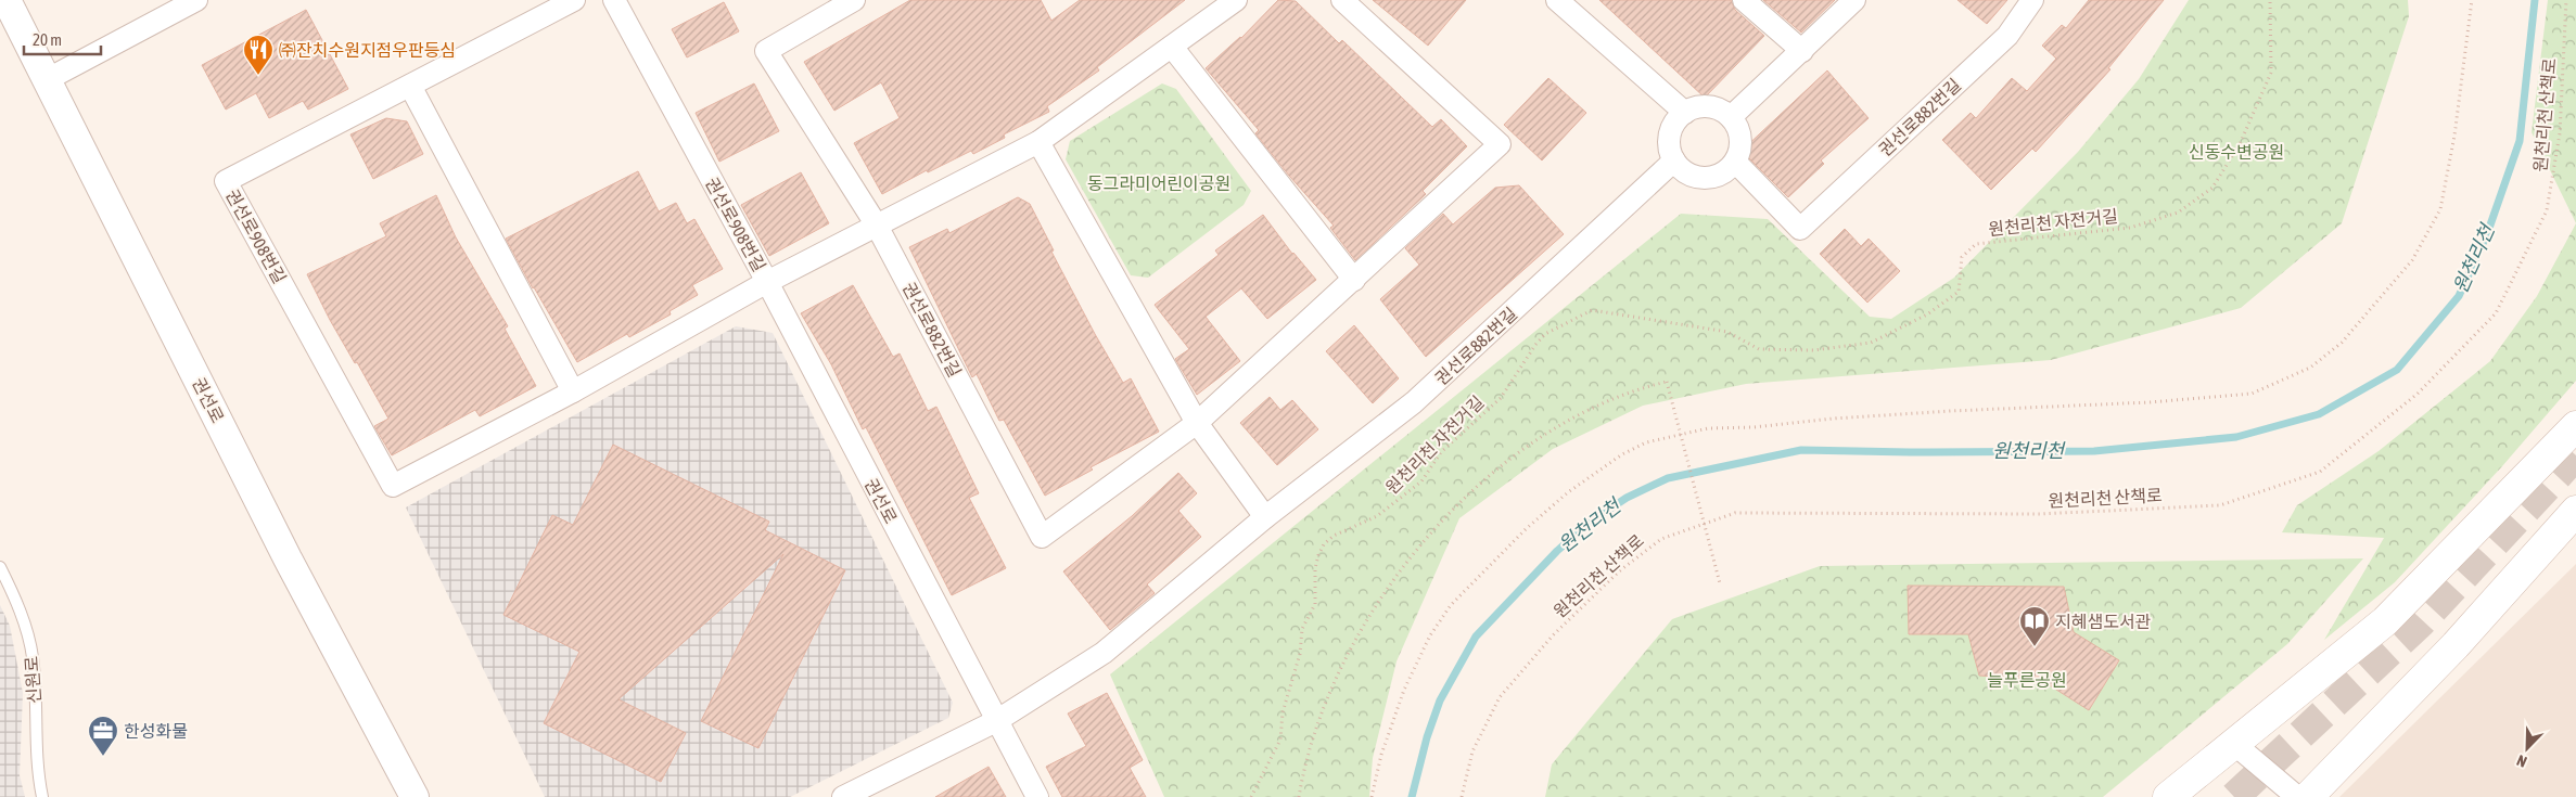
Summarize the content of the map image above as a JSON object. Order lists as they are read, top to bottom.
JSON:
{
  "streets": {
    "street": ["권선로882번길", "권선로908번길", "권선로"],
    "lane": ["신원로"],
    "path": ["원천리천 산책로", "원천리천 자전거길"]
  },
  "crossings": [
    ["권선로882번길", "권선로"],
    ["권선로908번길", "권선로"]
  ],
  "water": ["원천리천"],
  "parks": ["신동수변공원", "동그라미어린이공원", "늘푸른공원"],
  "places": {
    "restaurant": ["㈜잔치수원지점우판등심"],
    "library": ["지혜샘도서관"],
    "office": ["한성화물"]
  },
  "scale_bar": "20 m",
  "north": "bottom left"
}
